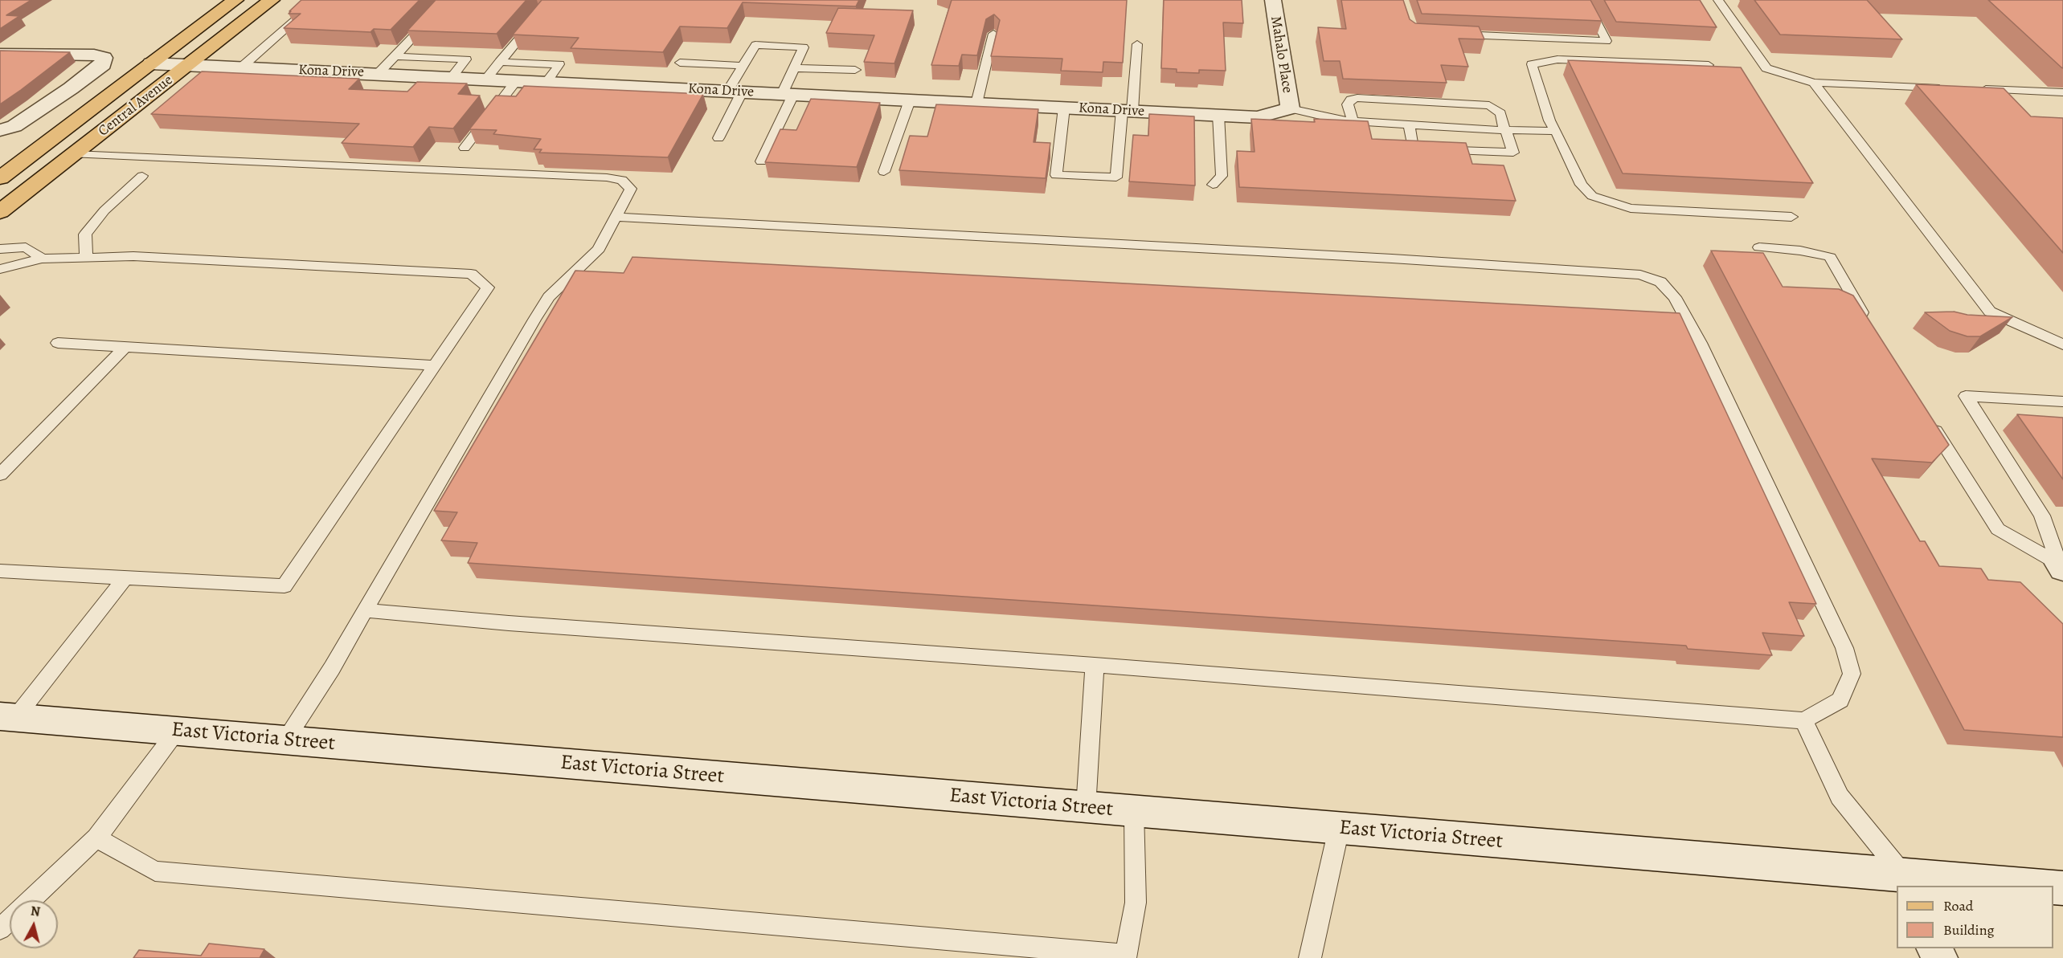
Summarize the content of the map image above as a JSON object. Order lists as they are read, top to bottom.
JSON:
{
  "streets": {
    "main road": ["Central Avenue"],
    "street": ["Mahalo Place", "Kona Drive", "East Victoria Street"]
  },
  "crossings": [
    ["Mahalo Place", "Kona Drive"],
    ["Kona Drive", "Central Avenue"]
  ],
  "legend": ["Road", "Building"],
  "north": "top"
}
